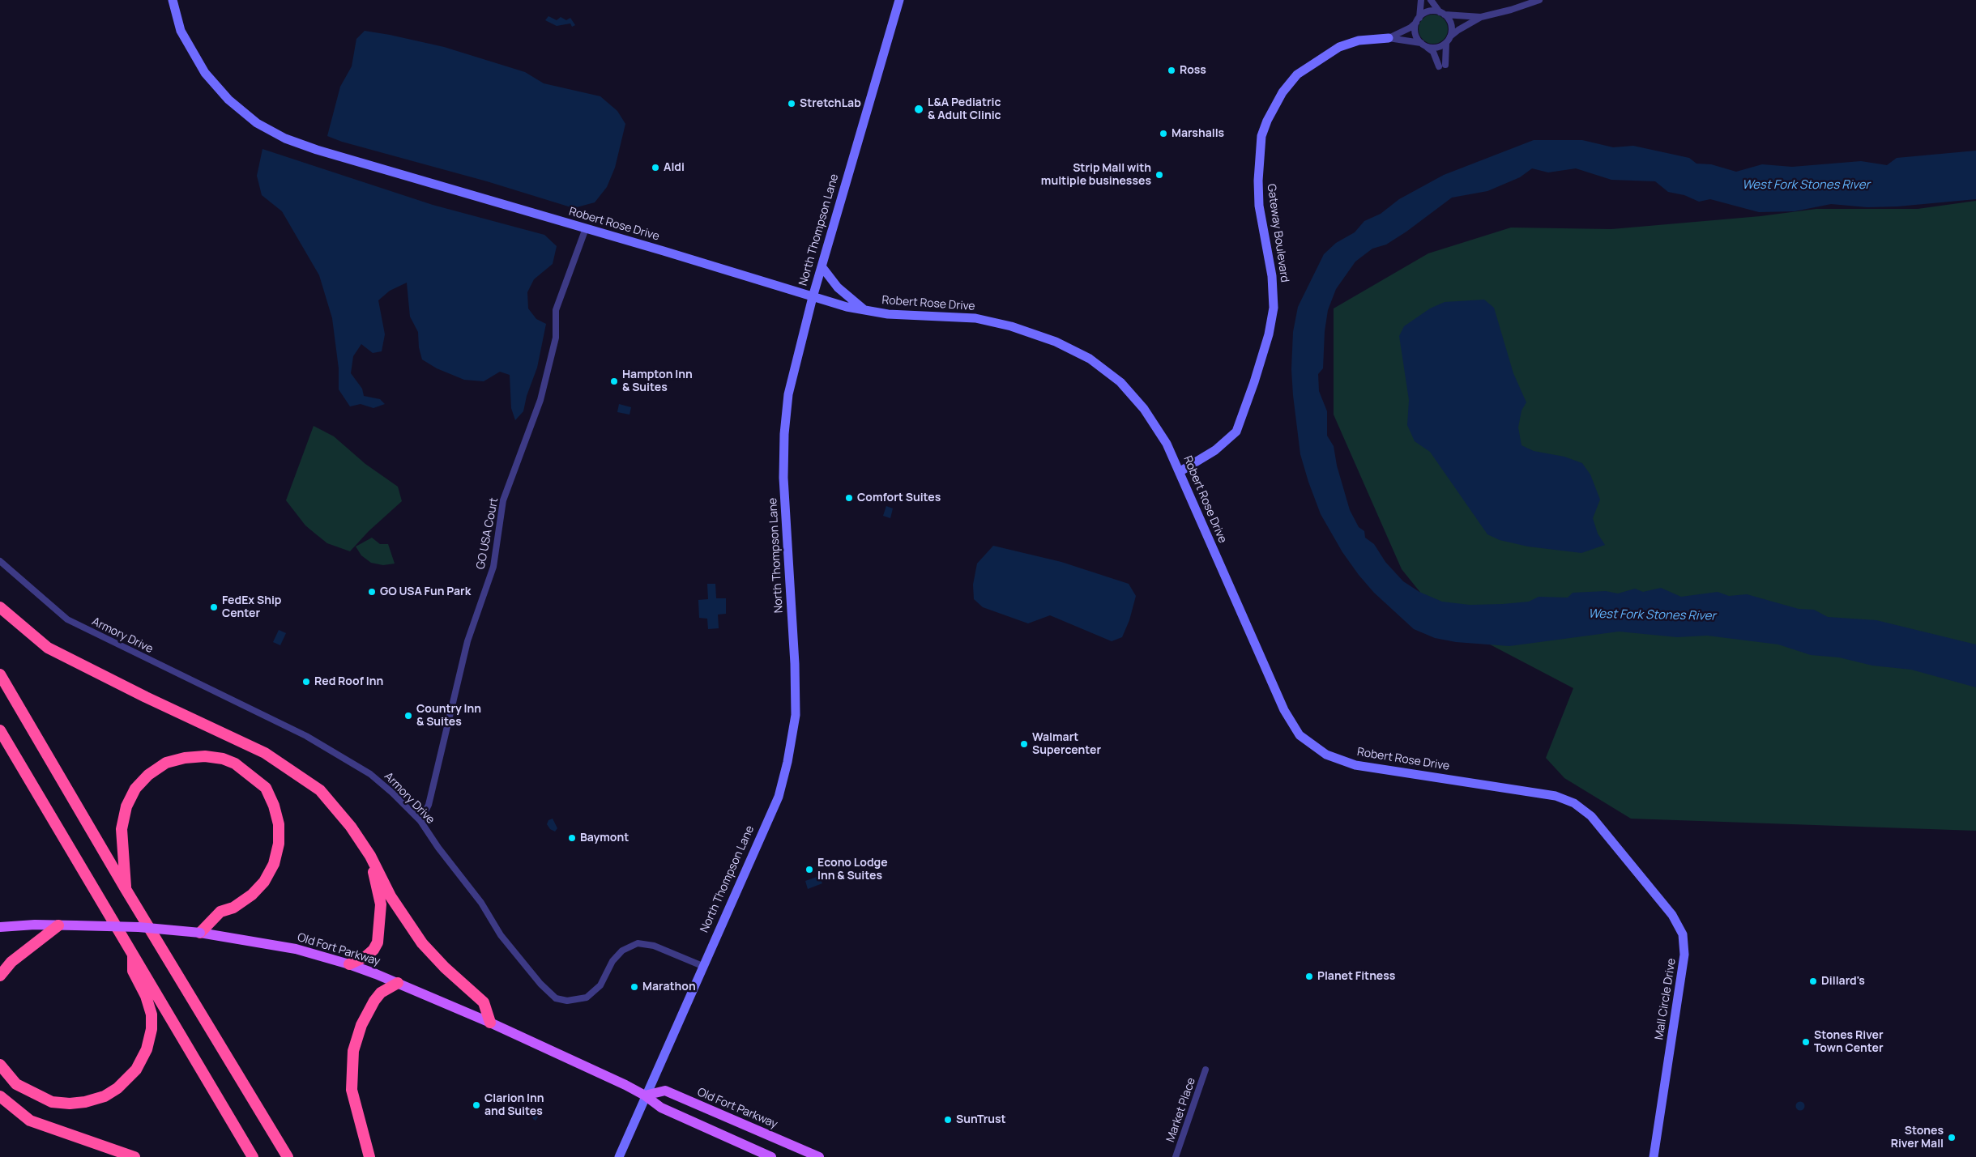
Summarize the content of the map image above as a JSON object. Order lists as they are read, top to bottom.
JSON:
{
  "streets": {
    "main road": ["Old Fort Parkway"],
    "street": [
      "Robert Rose Drive",
      "North Thompson Lane",
      "Gateway Boulevard",
      "GO USA Court",
      "Armory Drive",
      "Mall Circle Drive",
      "Market Place"
    ]
  },
  "crossings": [
    ["Robert Rose Drive", "North Thompson Lane"],
    ["Robert Rose Drive", "Gateway Boulevard"],
    ["Robert Rose Drive", "GO USA Court"],
    ["Robert Rose Drive", "Mall Circle Drive"],
    ["North Thompson Lane", "Armory Drive"],
    ["North Thompson Lane", "Old Fort Parkway"],
    ["GO USA Court", "Armory Drive"]
  ],
  "water": ["West Fork Stones River"],
  "places": [
    "Ross",
    "StretchLab",
    "L&A Pediatric & Adult Clinic",
    "Marshalls",
    "Aldi",
    "Strip Mall with multiple businesses",
    "Hampton Inn & Suites",
    "Comfort Suites",
    "GO USA Fun Park",
    "FedEx Ship Center",
    "Red Roof Inn",
    "Country Inn & Suites",
    "Walmart Supercenter",
    "Baymont",
    "Econo Lodge Inn & Suites",
    "Planet Fitness",
    "Dillard's",
    "Marathon",
    "Stones River Town Center",
    "Clarion Inn and Suites",
    "SunTrust",
    "Stones River Mall"
  ]
}
